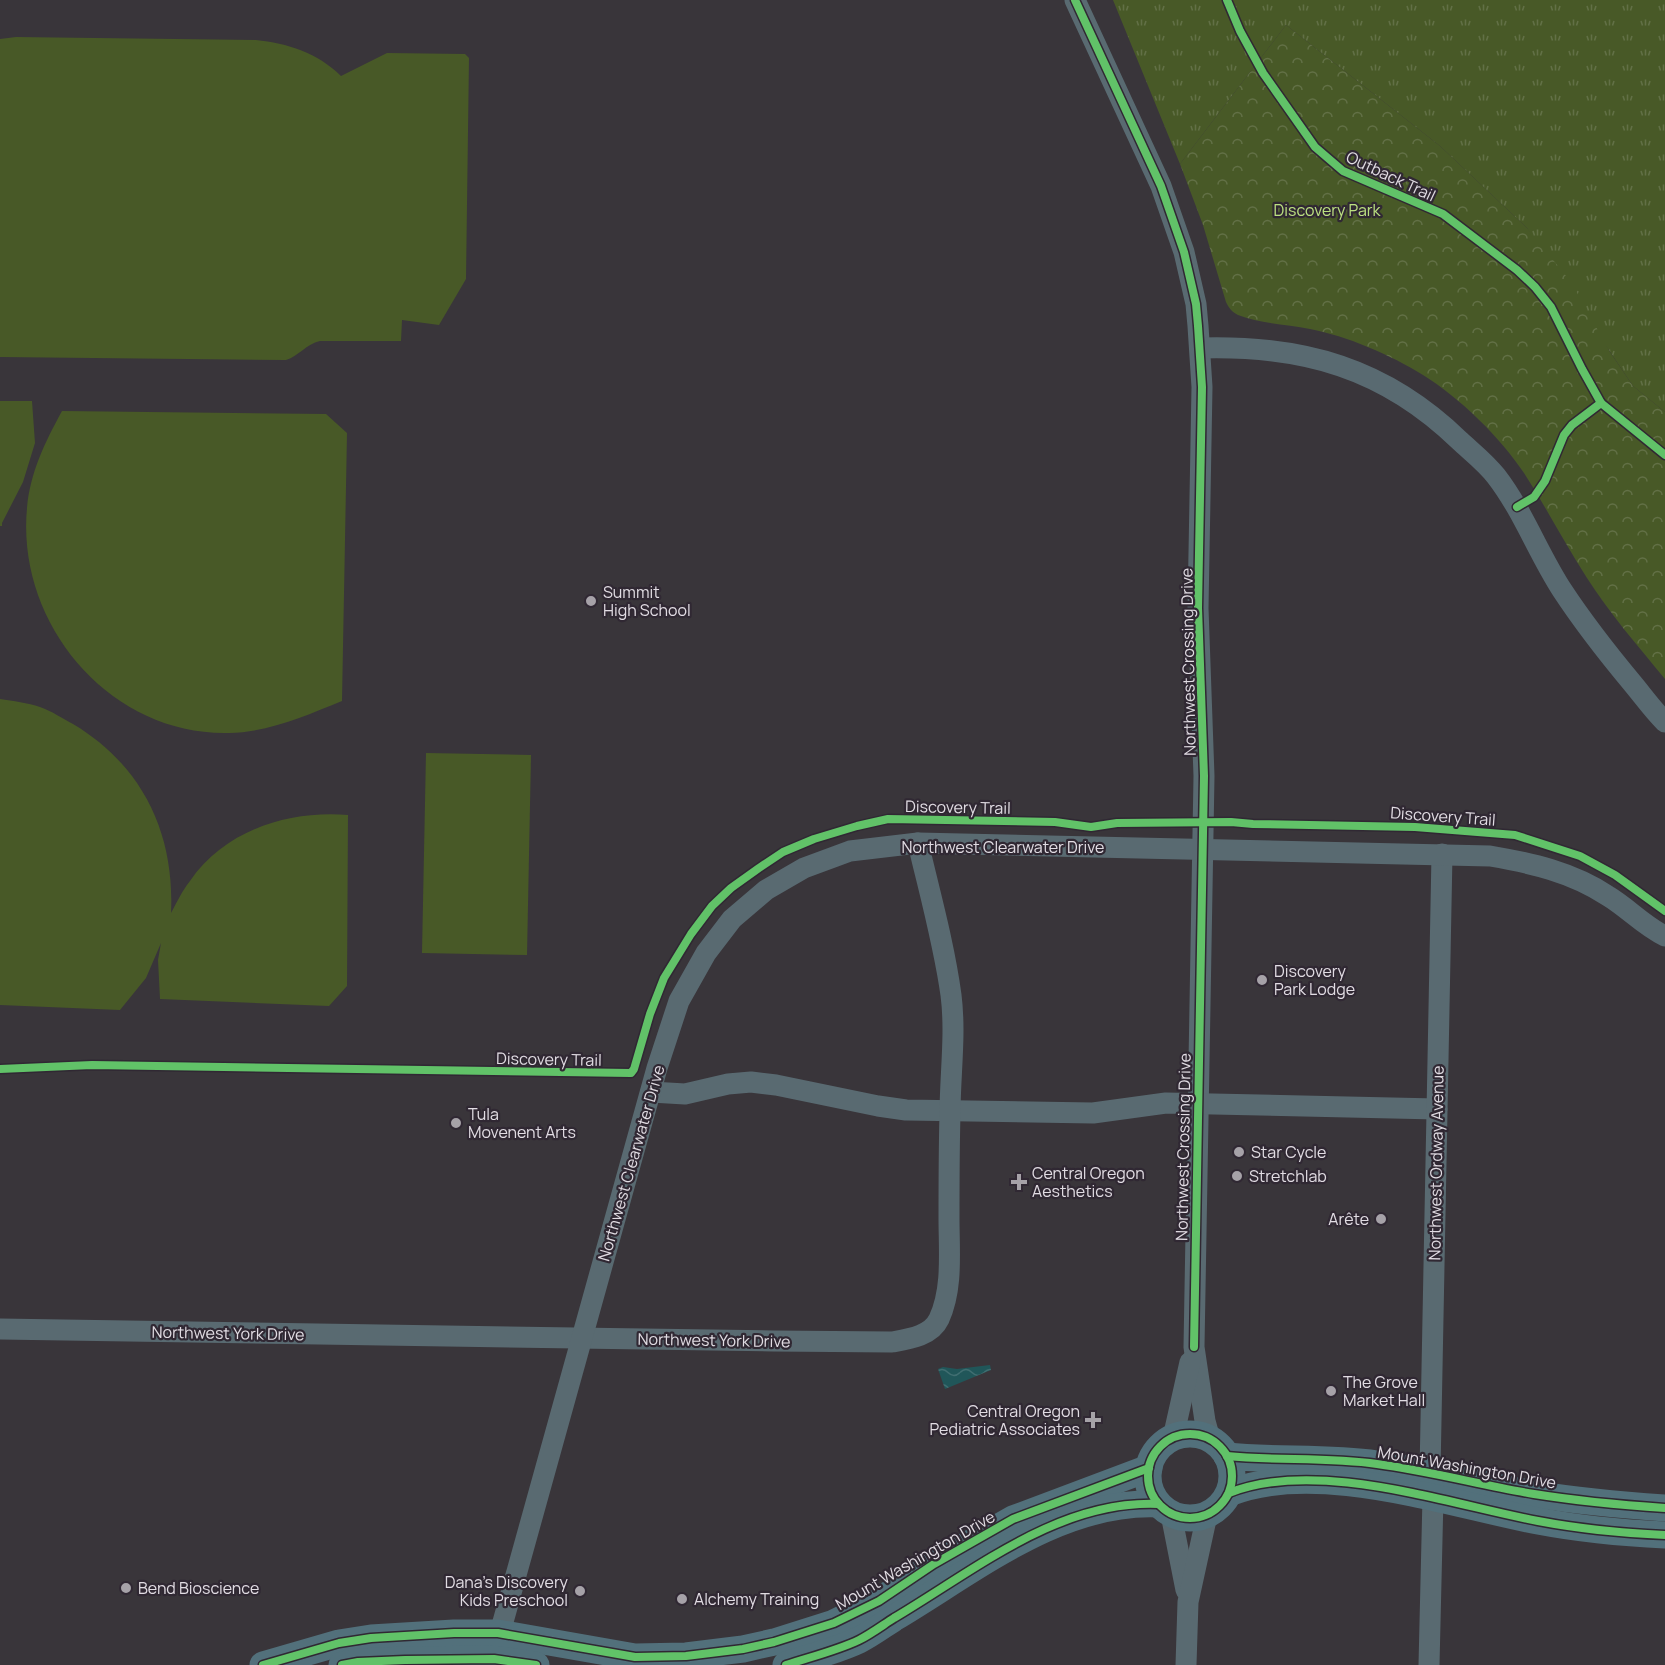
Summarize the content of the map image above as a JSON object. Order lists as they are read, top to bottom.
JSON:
{
  "streets": {
    "main road": ["Mount Washington Drive"],
    "street": [
      "Northwest Crossing Drive",
      "Northwest Clearwater Drive",
      "Northwest Ordway Avenue",
      "Northwest York Drive"
    ],
    "cycle path": ["Outback Trail", "Discovery Trail"]
  },
  "crossings": [
    ["Northwest Crossing Drive", "Northwest Clearwater Drive"],
    ["Northwest Crossing Drive", "Mount Washington Drive"],
    ["Northwest Clearwater Drive", "Northwest Ordway Avenue"],
    ["Northwest Clearwater Drive", "Northwest York Drive"],
    ["Northwest Clearwater Drive", "Mount Washington Drive"],
    ["Northwest Ordway Avenue", "Mount Washington Drive"]
  ],
  "parks": ["Discovery Park"],
  "places": {
    "other": [
      "Summit High School",
      "Discovery Park Lodge",
      "Tula Movenent Arts",
      "Star Cycle",
      "Stretchlab",
      "Arête",
      "The Grove Market Hall",
      "Bend Bioscience",
      "Dana's Discovery Kids Preschool",
      "Alchemy Training"
    ],
    "health": ["Central Oregon Aesthetics", "Central Oregon Pediatric Associates"]
  }
}
